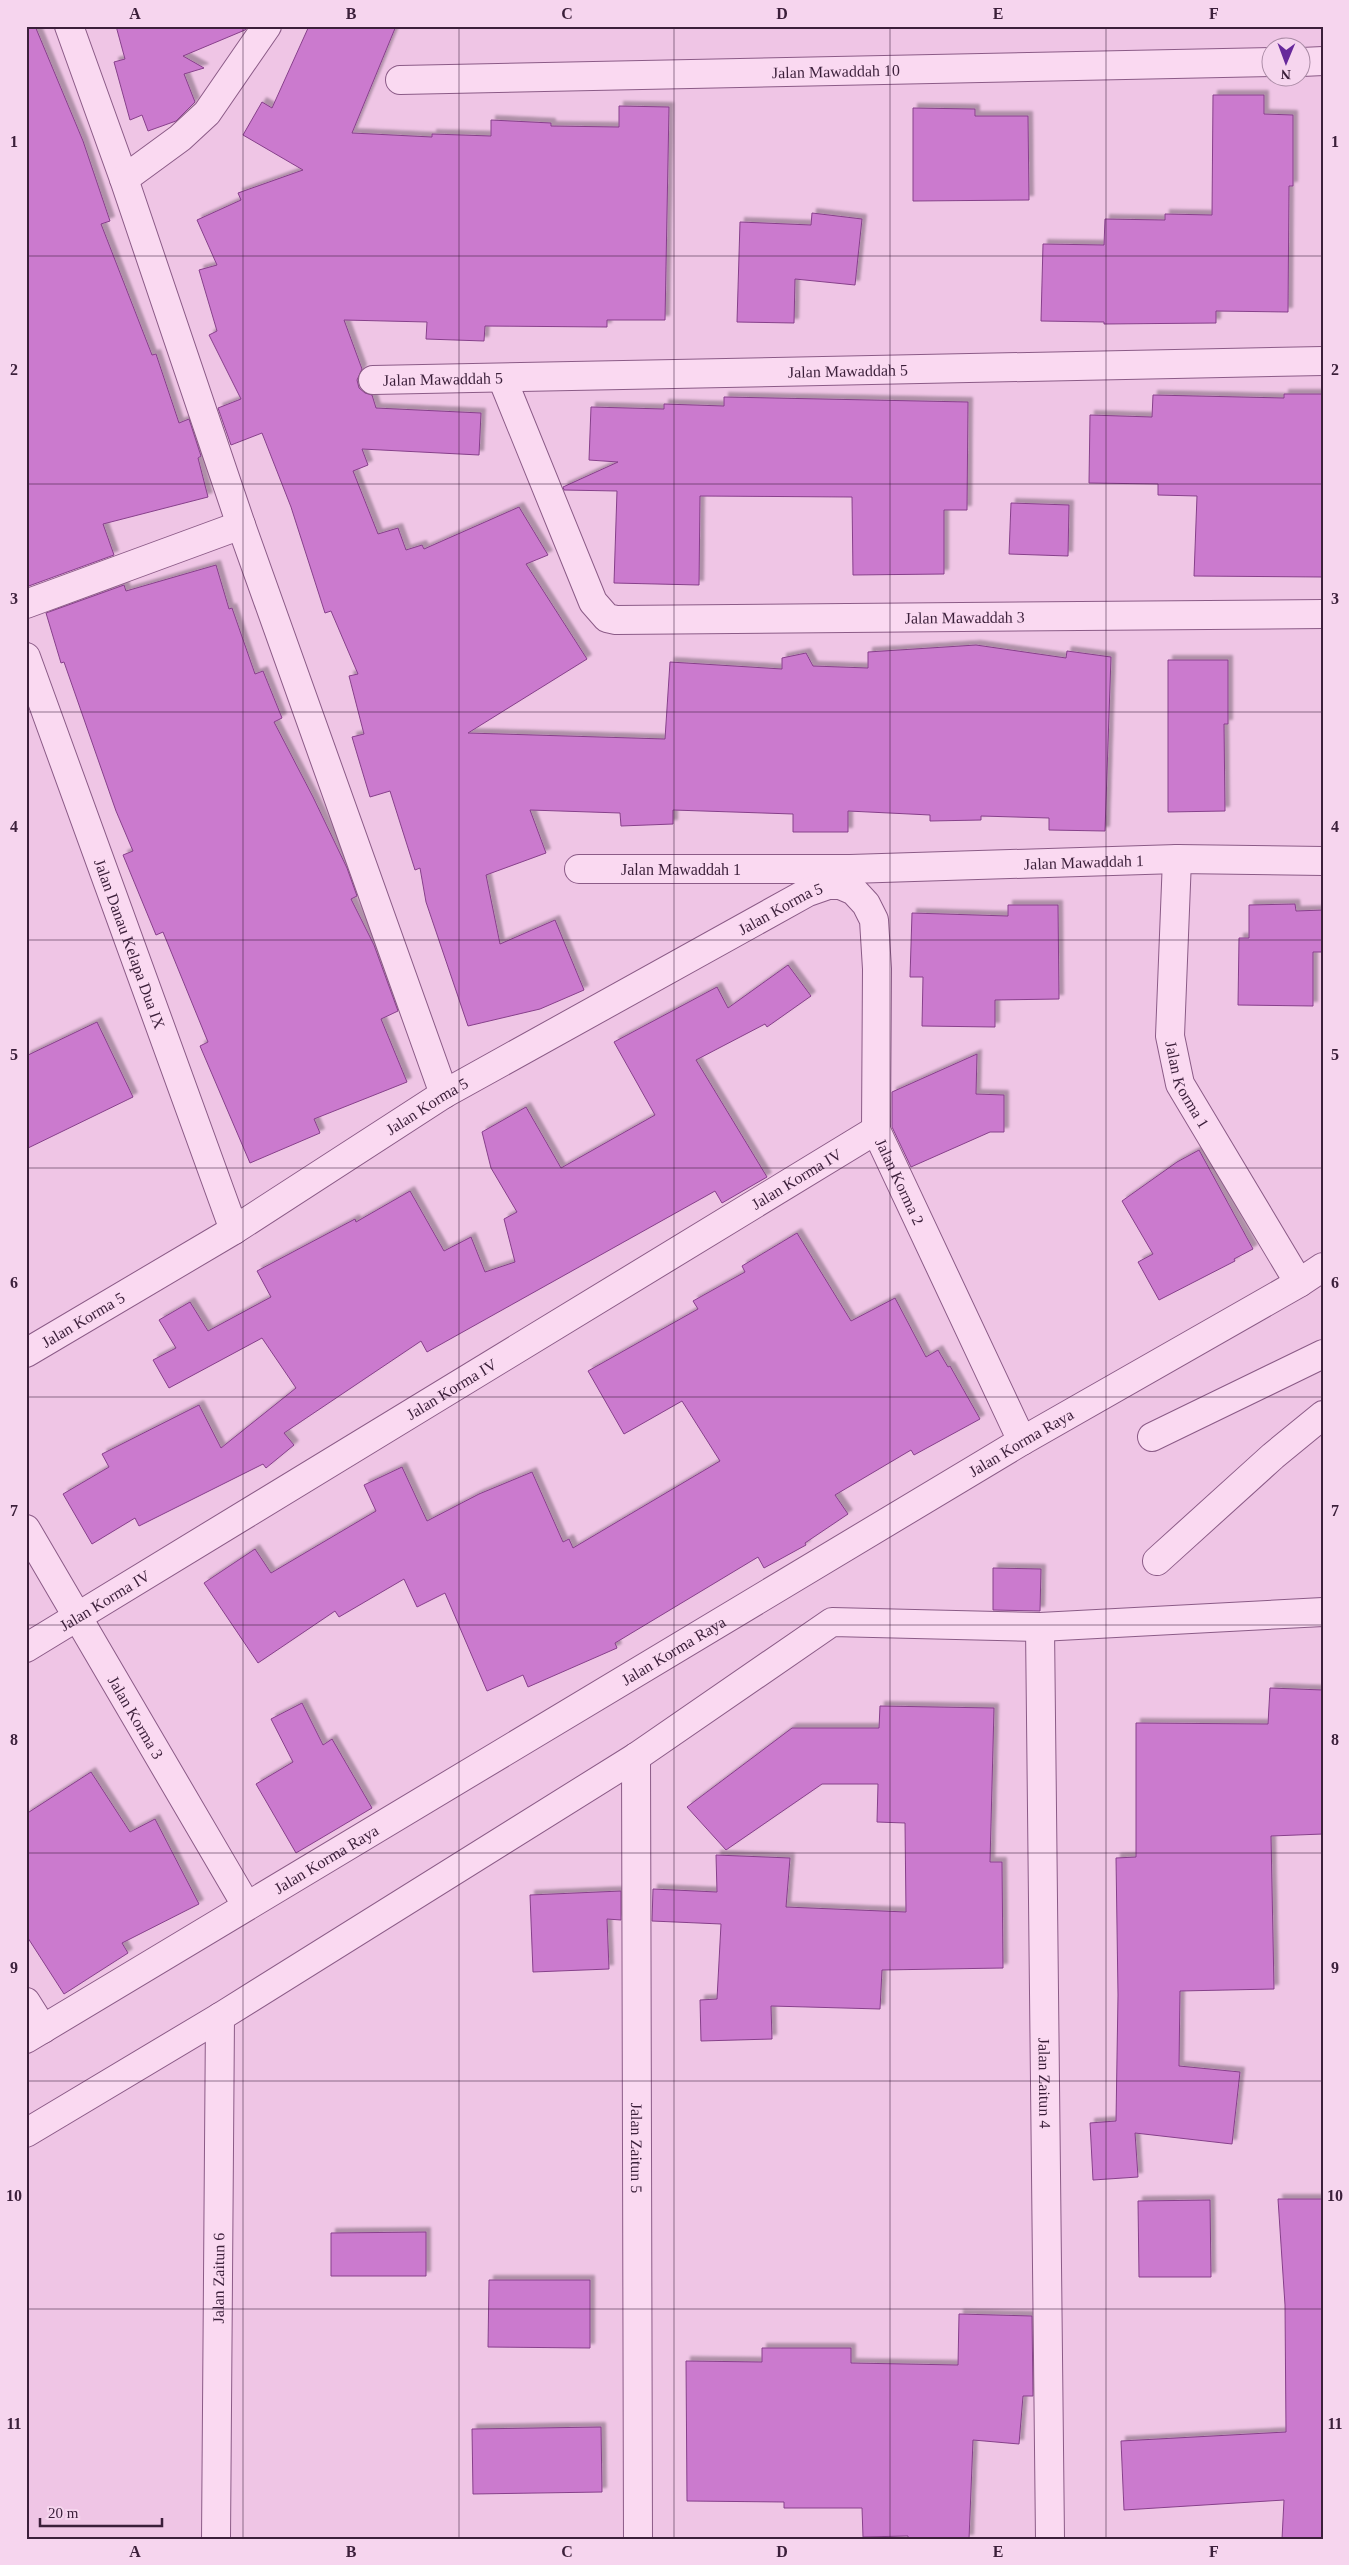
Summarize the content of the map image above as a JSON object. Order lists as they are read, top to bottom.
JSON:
{
  "streets": {
    "street": [
      "Jalan Mawaddah 10",
      "Jalan Mawaddah 5",
      "Jalan Mawaddah 3",
      "Jalan Mawaddah 1",
      "Jalan Korma 5",
      "Jalan Danau Kelapa Dua IX",
      "Jalan Korma 1",
      "Jalan Korma IV",
      "Jalan Korma 2",
      "Jalan Korma Raya",
      "Jalan Korma 3",
      "Jalan Zaitun 4",
      "Jalan Zaitun 5",
      "Jalan Zaitun 6"
    ]
  },
  "crossings": [
    ["Jalan Mawaddah 5", "Jalan Mawaddah 3"],
    ["Jalan Mawaddah 1", "Jalan Korma 5"],
    ["Jalan Mawaddah 1", "Jalan Korma 1"],
    ["Jalan Mawaddah 1", "Jalan Korma 2"],
    ["Jalan Korma 5", "Jalan Danau Kelapa Dua IX"],
    ["Jalan Korma 5", "Jalan Korma 2"],
    ["Jalan Korma 1", "Jalan Korma Raya"],
    ["Jalan Korma IV", "Jalan Korma 2"],
    ["Jalan Korma IV", "Jalan Korma 3"],
    ["Jalan Korma 2", "Jalan Korma Raya"],
    ["Jalan Korma Raya", "Jalan Korma 3"]
  ],
  "scale_bar": "20 m",
  "north": "bottom",
  "grid": {
    "columns": [
      "A",
      "B",
      "C",
      "D",
      "E",
      "F"
    ],
    "rows": [
      "1",
      "2",
      "3",
      "4",
      "5",
      "6",
      "7",
      "8",
      "9",
      "10",
      "11"
    ]
  }
}
